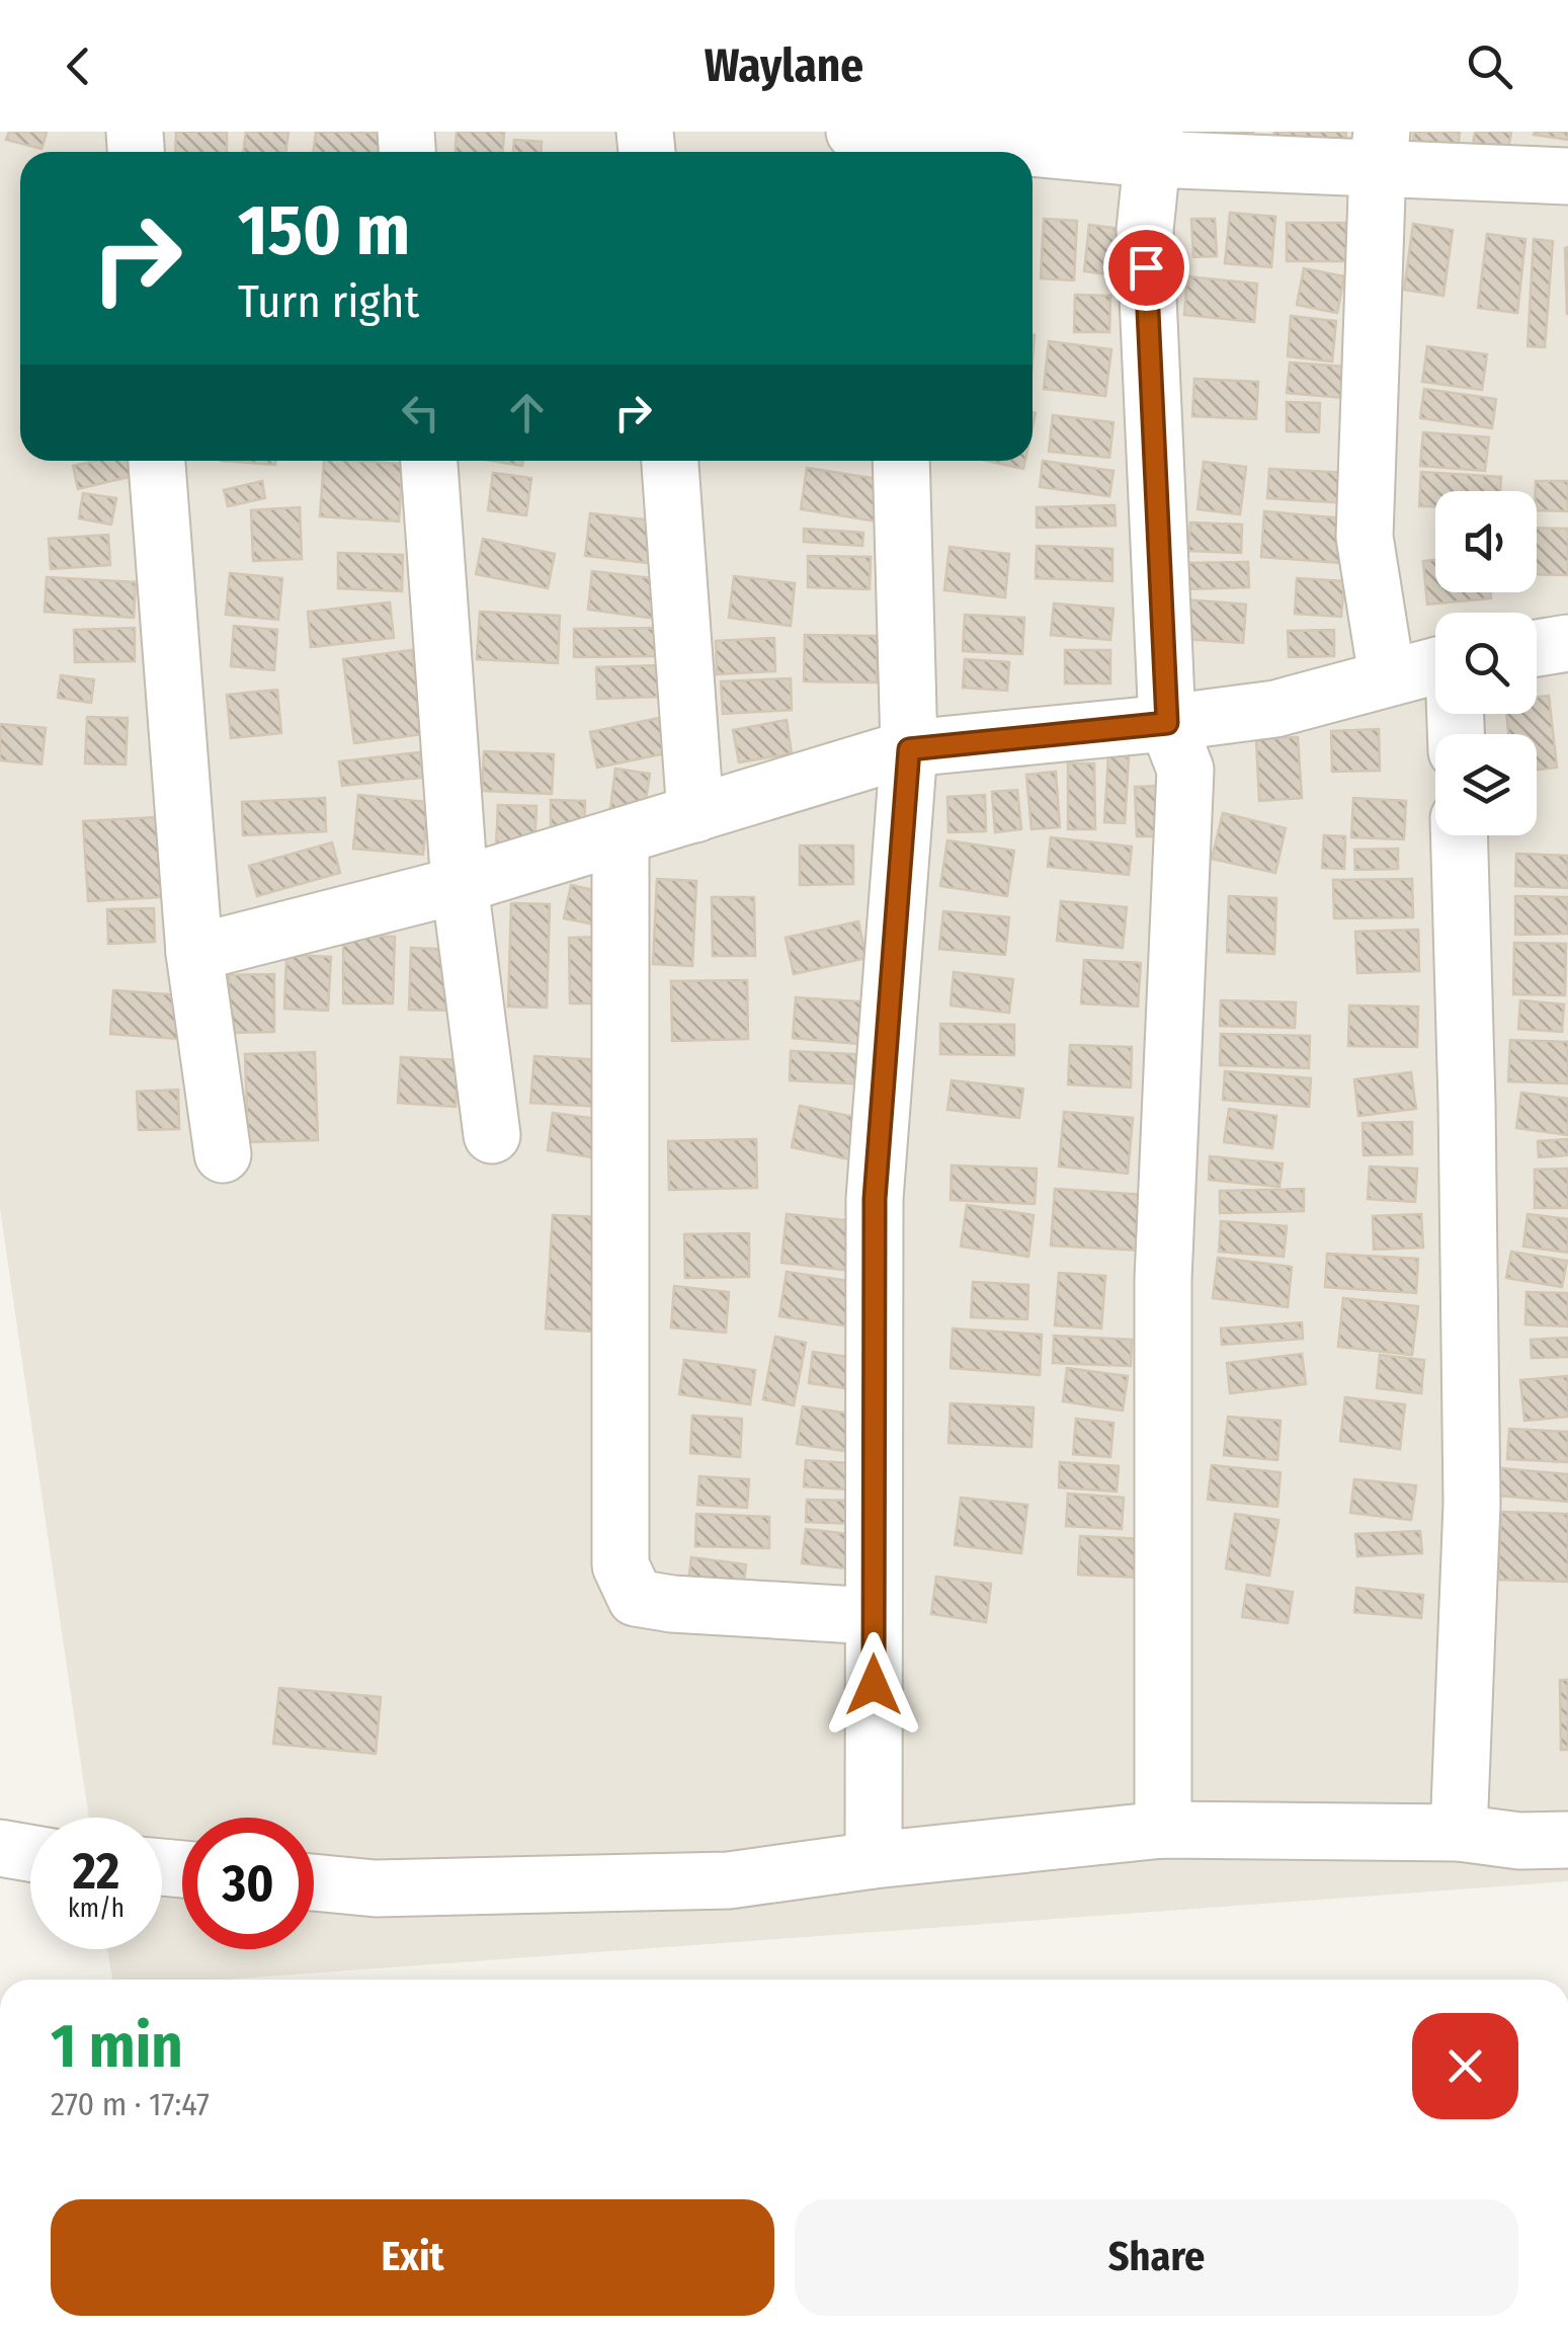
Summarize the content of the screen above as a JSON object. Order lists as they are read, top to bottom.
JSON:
{
  "page": {
    "header": "Waylane",
    "turn": ["150 m", "Turn right"],
    "speed": "22 km/h",
    "limit": "30",
    "heading": ["1 min", "270 m · 17:47"],
    "buttons": ["Exit", "Share"]
  }
}
